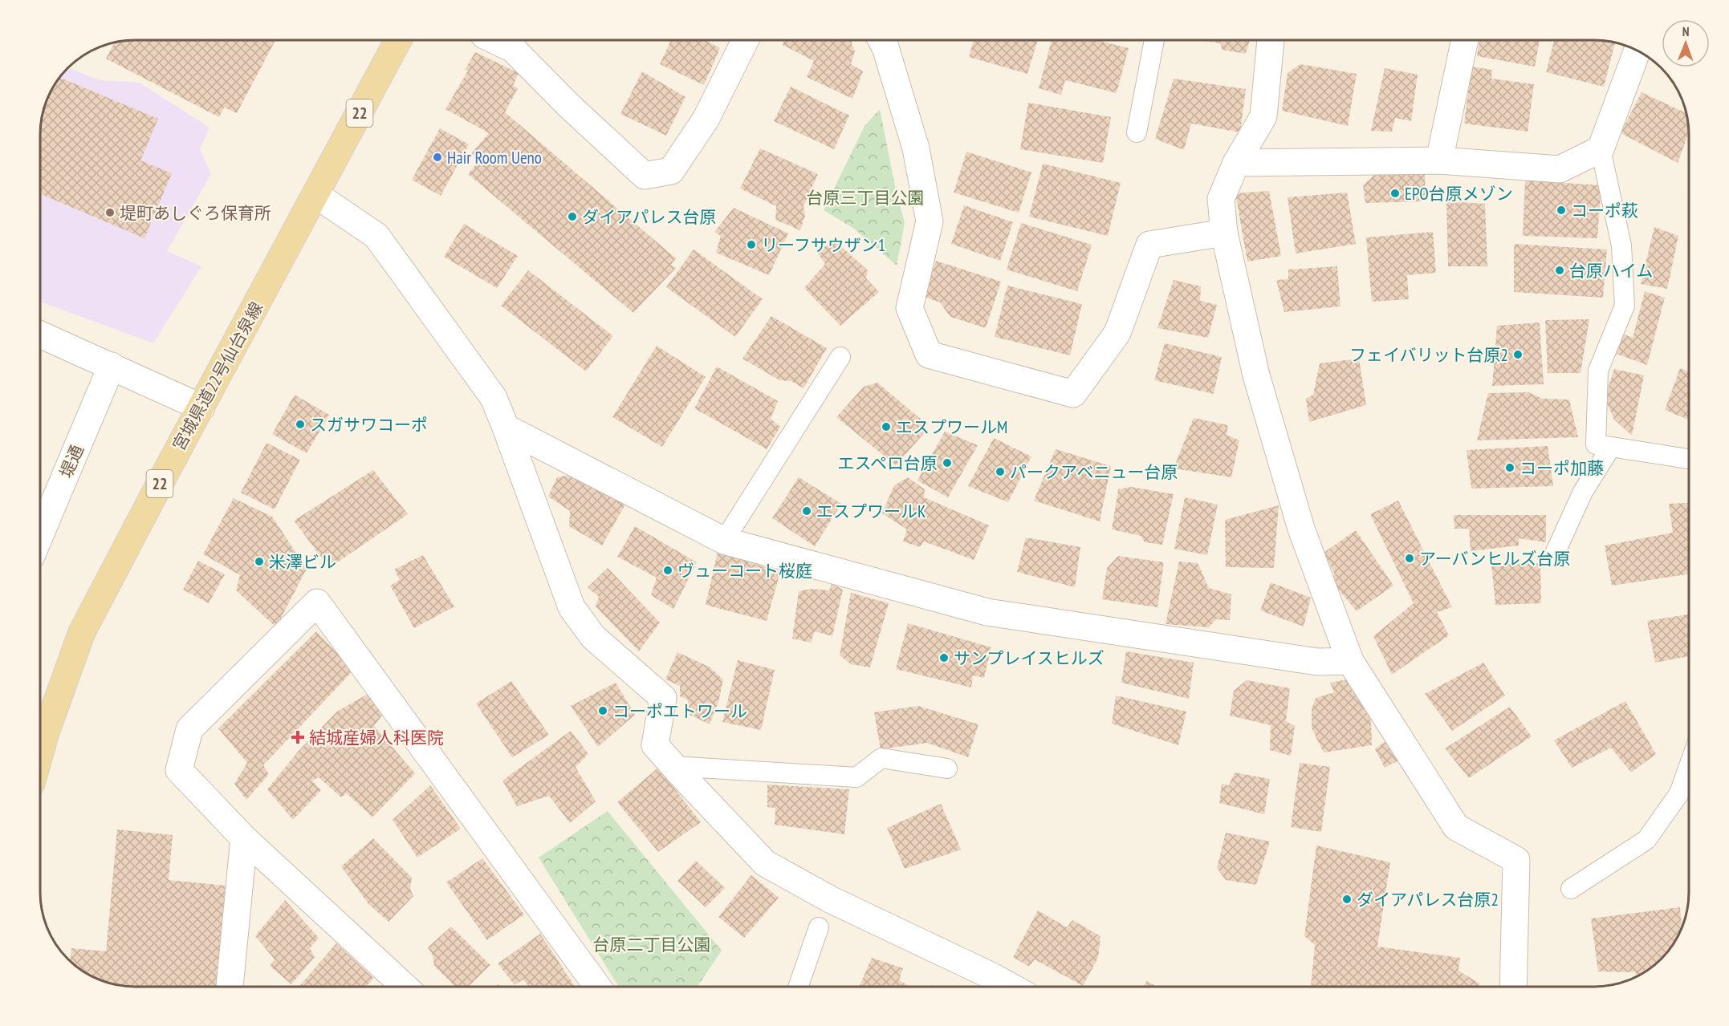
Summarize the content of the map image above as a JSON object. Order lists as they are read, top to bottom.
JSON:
{
  "streets": {
    "main road": ["22", "宮城県道22号仙台泉線"],
    "street": ["堤通"]
  },
  "parks": ["台原三丁目公園", "台原二丁目公園"],
  "places": {
    "other": [
      "Hair Room Ueno",
      "EPO台原メゾン",
      "コーポ萩",
      "堤町あしぐろ保育所",
      "ダイアパレス台原",
      "リーフサウザン1",
      "台原ハイム",
      "フェイバリット台原2",
      "スガサワコーポ",
      "エスプワールM",
      "エスペロ台原",
      "コーポ加藤",
      "パークアベニュー台原",
      "エスプワールK",
      "アーバンヒルズ台原",
      "米澤ビル",
      "ヴューコート桜庭",
      "サンプレイスヒルズ",
      "コーポエトワール",
      "ダイアパレス台原2"
    ],
    "health": ["結城産婦人科医院"]
  },
  "north": "top"
}
